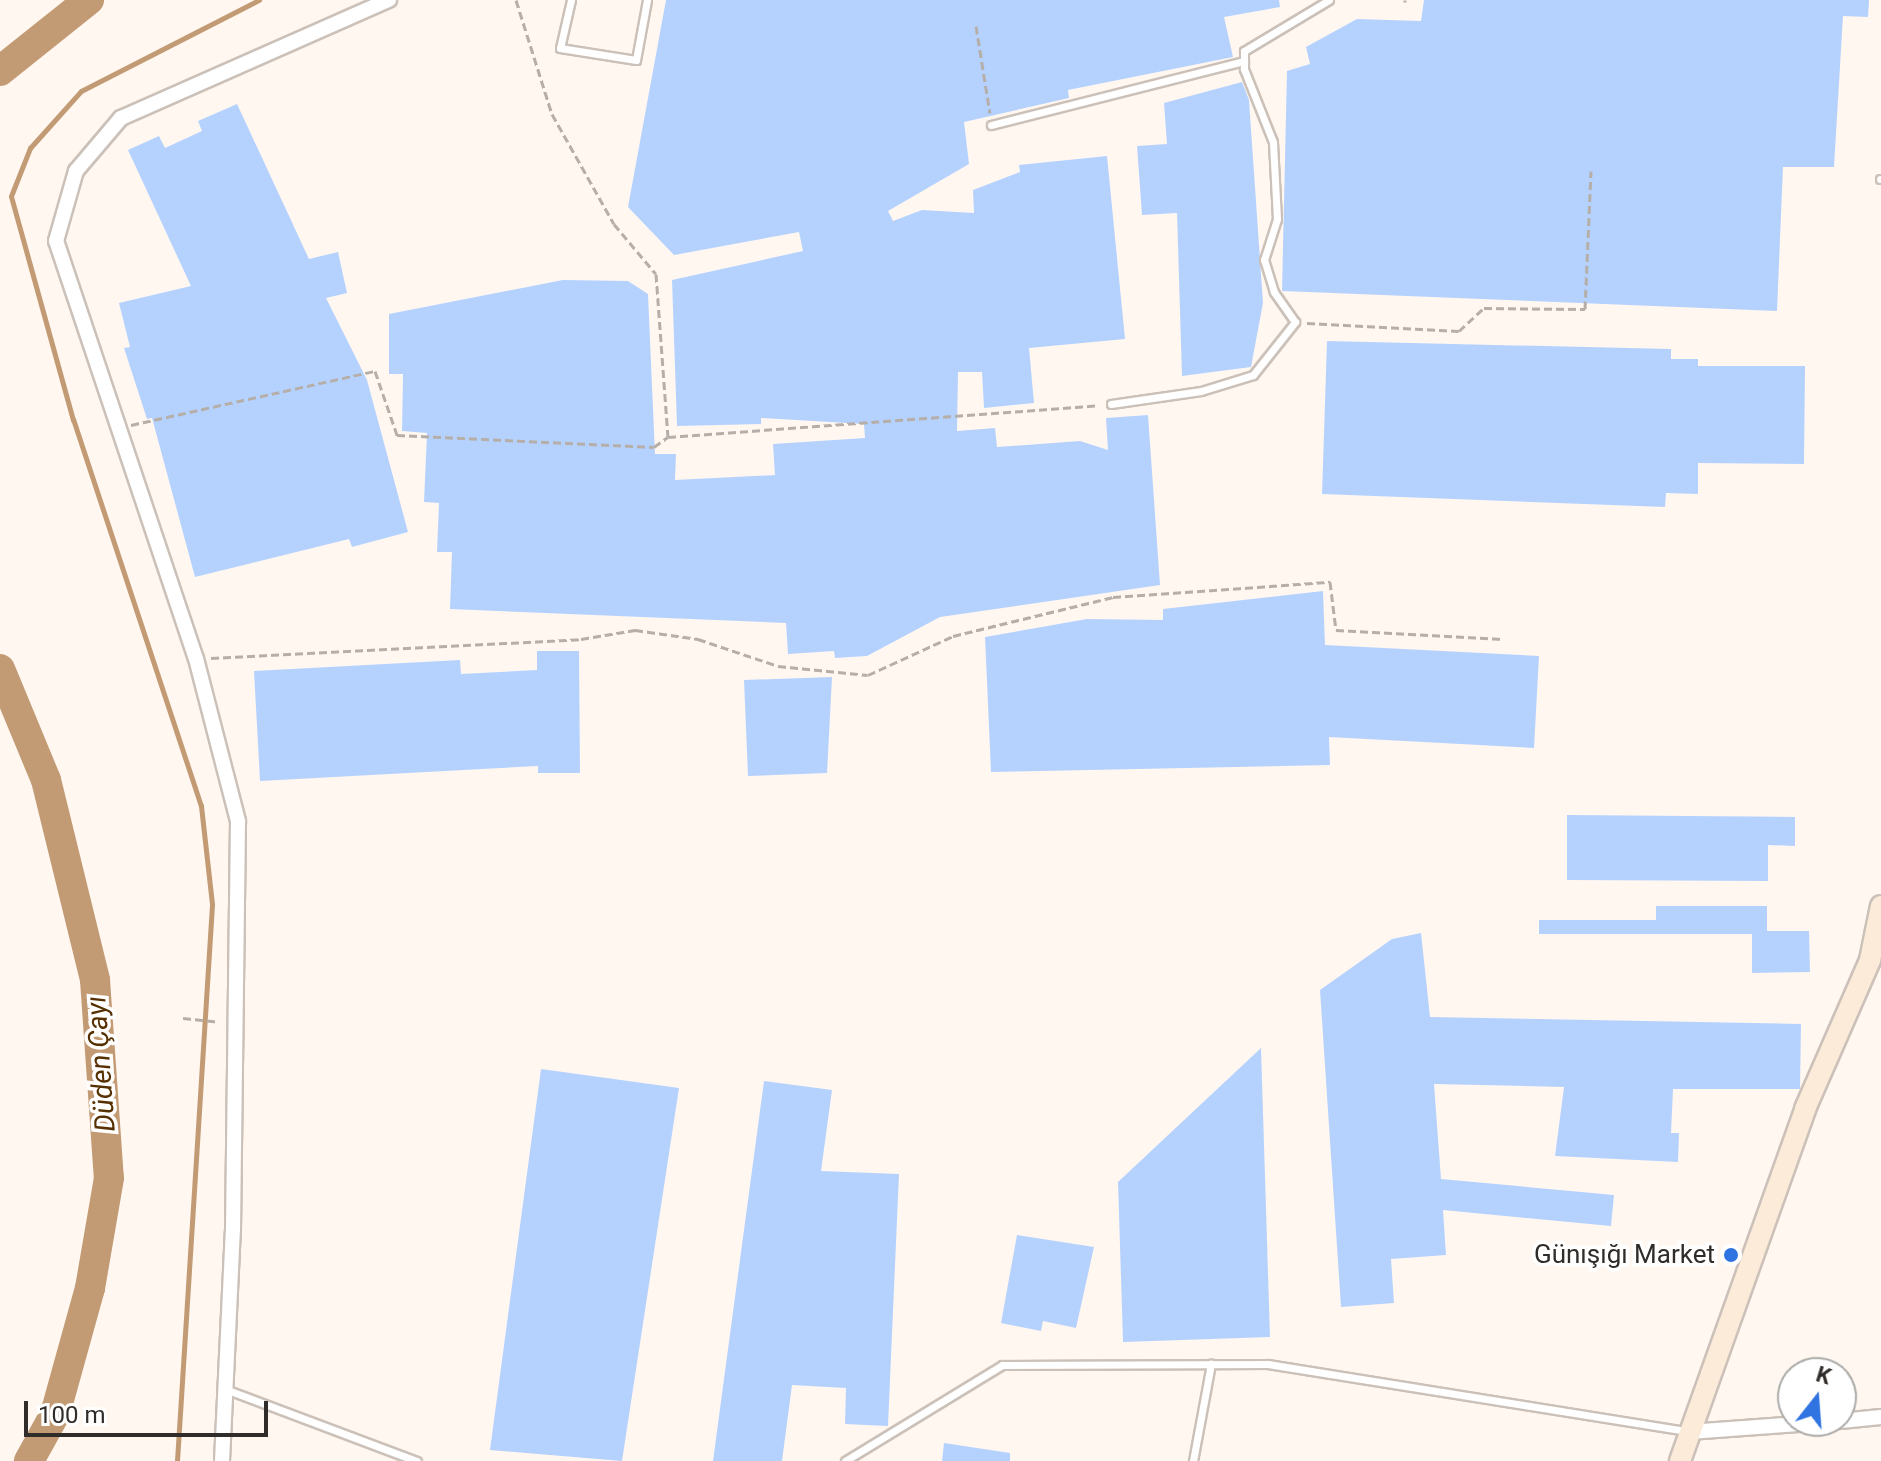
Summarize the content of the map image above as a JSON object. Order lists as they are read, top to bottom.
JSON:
{
  "water": ["Düden Çayı"],
  "places": ["Günışığı Market"],
  "scale_bar": "100 m",
  "north": "top"
}
